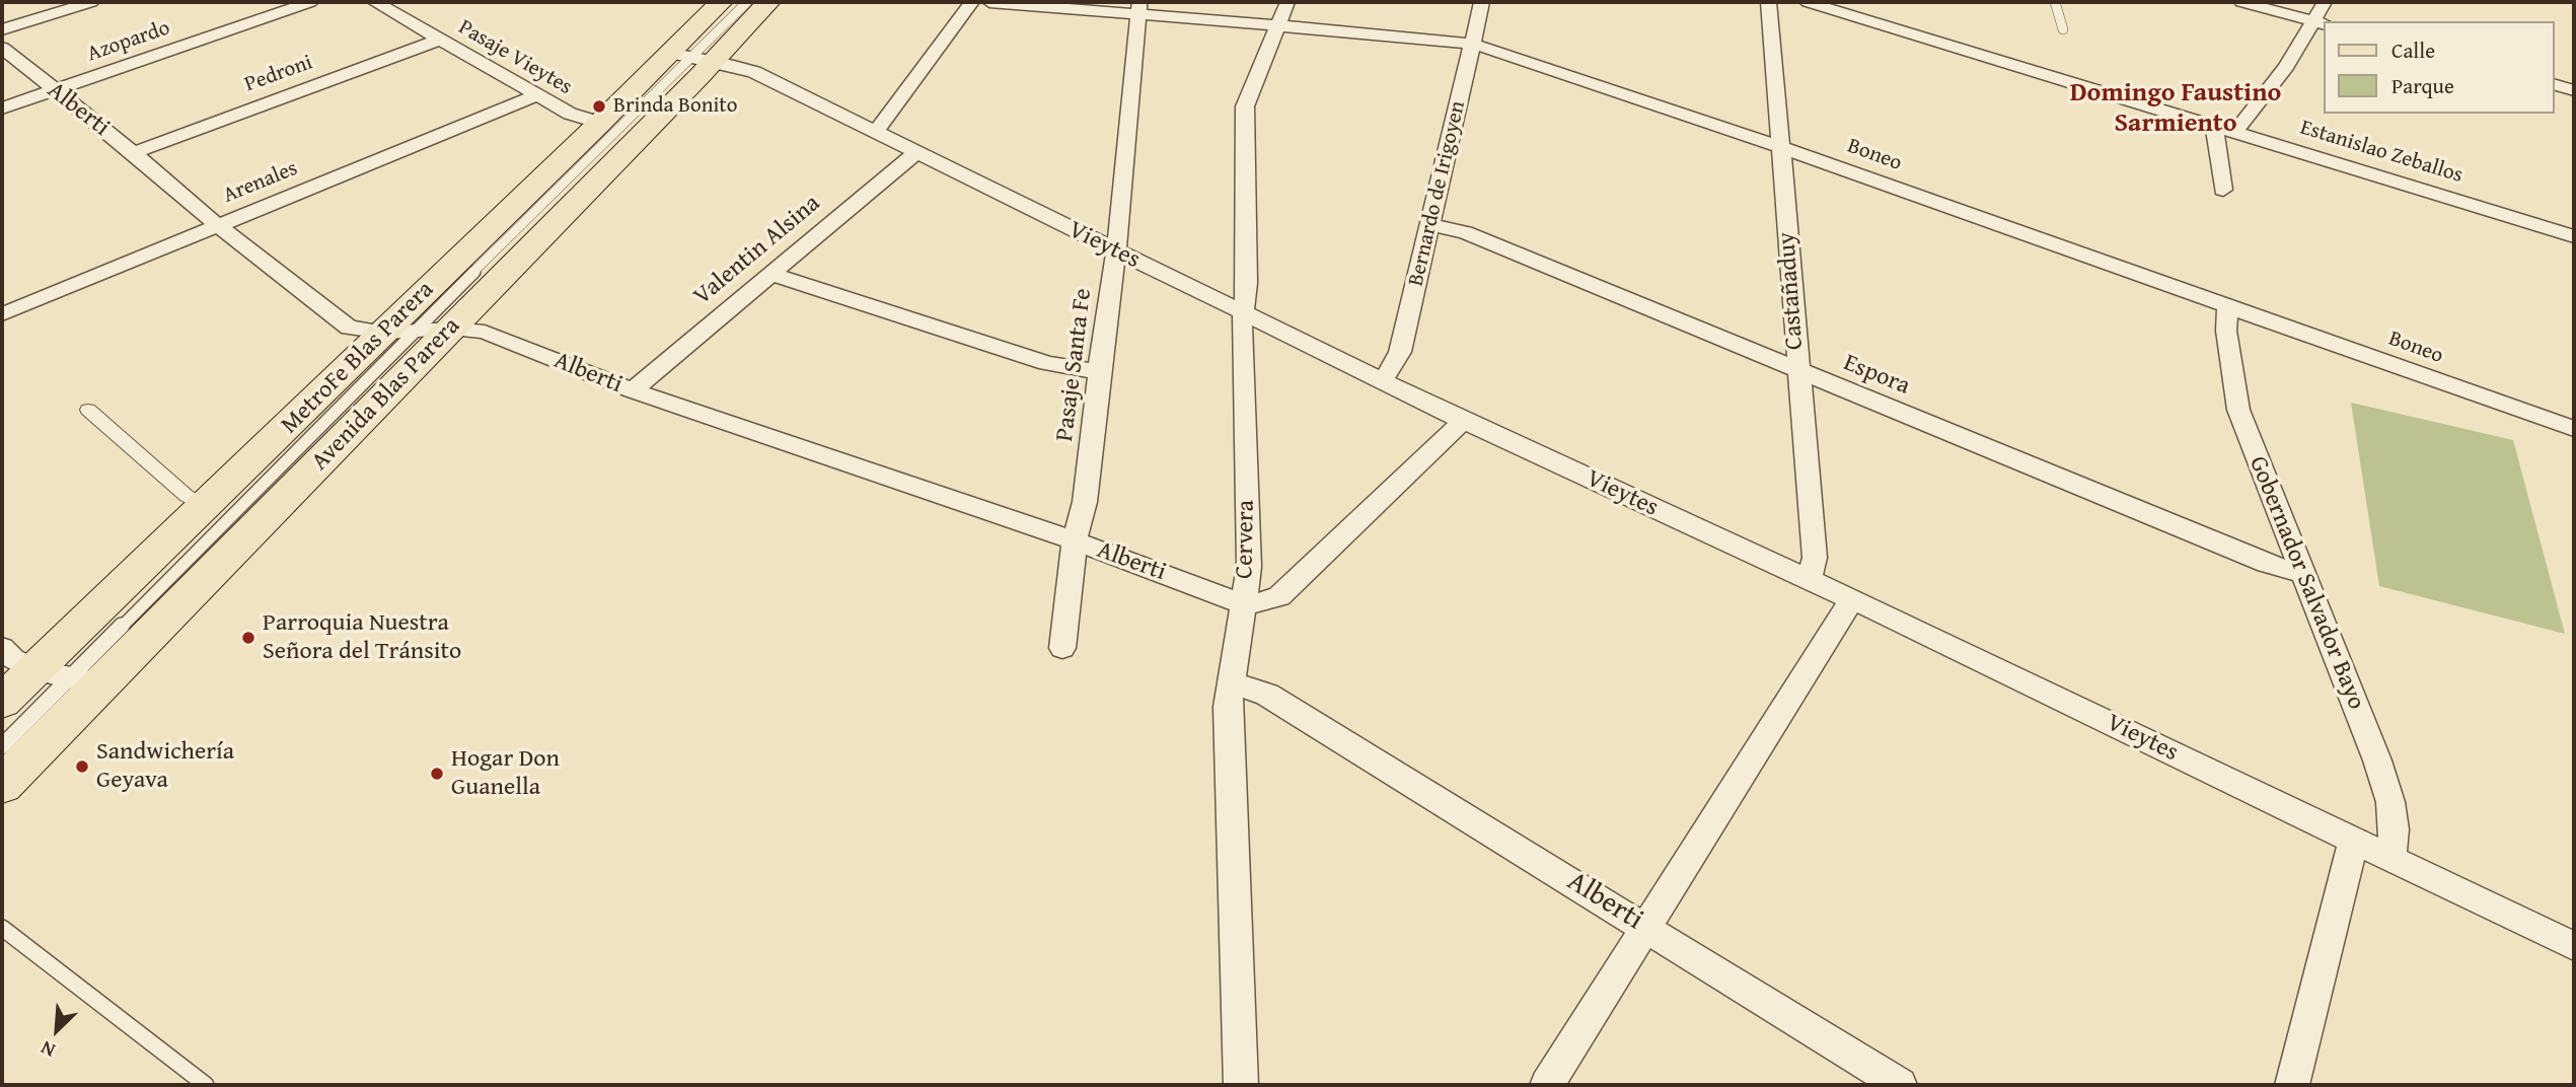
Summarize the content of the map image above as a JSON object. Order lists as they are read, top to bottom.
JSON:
{
  "streets": {
    "main road": ["Avenida Blas Parera"],
    "street": [
      "Azopardo",
      "Pasaje Vieytes",
      "Pedroni",
      "Alberti",
      "Estanislao Zeballos",
      "Boneo",
      "Arenales",
      "Bernardo de Irigoyen",
      "Vieytes",
      "Valentin Alsina",
      "Castañaduy",
      "Pasaje Santa Fe",
      "Espora",
      "Cervera",
      "Gobernador Salvador Bayo"
    ],
    "lane": ["MetroFe Blas Parera"]
  },
  "crossings": [
    ["Azopardo", "Alberti"],
    ["Pasaje Vieytes", "Pedroni"],
    ["Pasaje Vieytes", "Arenales"],
    ["Pasaje Vieytes", "Avenida Blas Parera"],
    ["Pedroni", "Alberti"],
    ["Alberti", "Arenales"],
    ["Alberti", "Valentin Alsina"],
    ["Alberti", "MetroFe Blas Parera"],
    ["Alberti", "Pasaje Santa Fe"],
    ["Alberti", "Avenida Blas Parera"],
    ["Alberti", "Cervera"],
    ["Boneo", "Bernardo de Irigoyen"],
    ["Boneo", "Castañaduy"],
    ["Boneo", "Pasaje Santa Fe"],
    ["Boneo", "Cervera"],
    ["Boneo", "Gobernador Salvador Bayo"],
    ["Bernardo de Irigoyen", "Vieytes"],
    ["Bernardo de Irigoyen", "Espora"],
    ["Vieytes", "Valentin Alsina"],
    ["Vieytes", "Castañaduy"],
    ["Vieytes", "MetroFe Blas Parera"],
    ["Vieytes", "Pasaje Santa Fe"],
    ["Vieytes", "Avenida Blas Parera"],
    ["Vieytes", "Cervera"],
    ["Vieytes", "Gobernador Salvador Bayo"],
    ["Castañaduy", "Espora"],
    ["MetroFe Blas Parera", "Avenida Blas Parera"],
    ["Espora", "Gobernador Salvador Bayo"]
  ],
  "districts": ["Domingo Faustino Sarmiento"],
  "places": [
    "Brinda Bonito",
    "Parroquia Nuestra Señora del Tránsito",
    "Sandwichería Geyava",
    "Hogar Don Guanella"
  ],
  "legend": ["Calle", "Parque"],
  "north": "bottom left"
}
